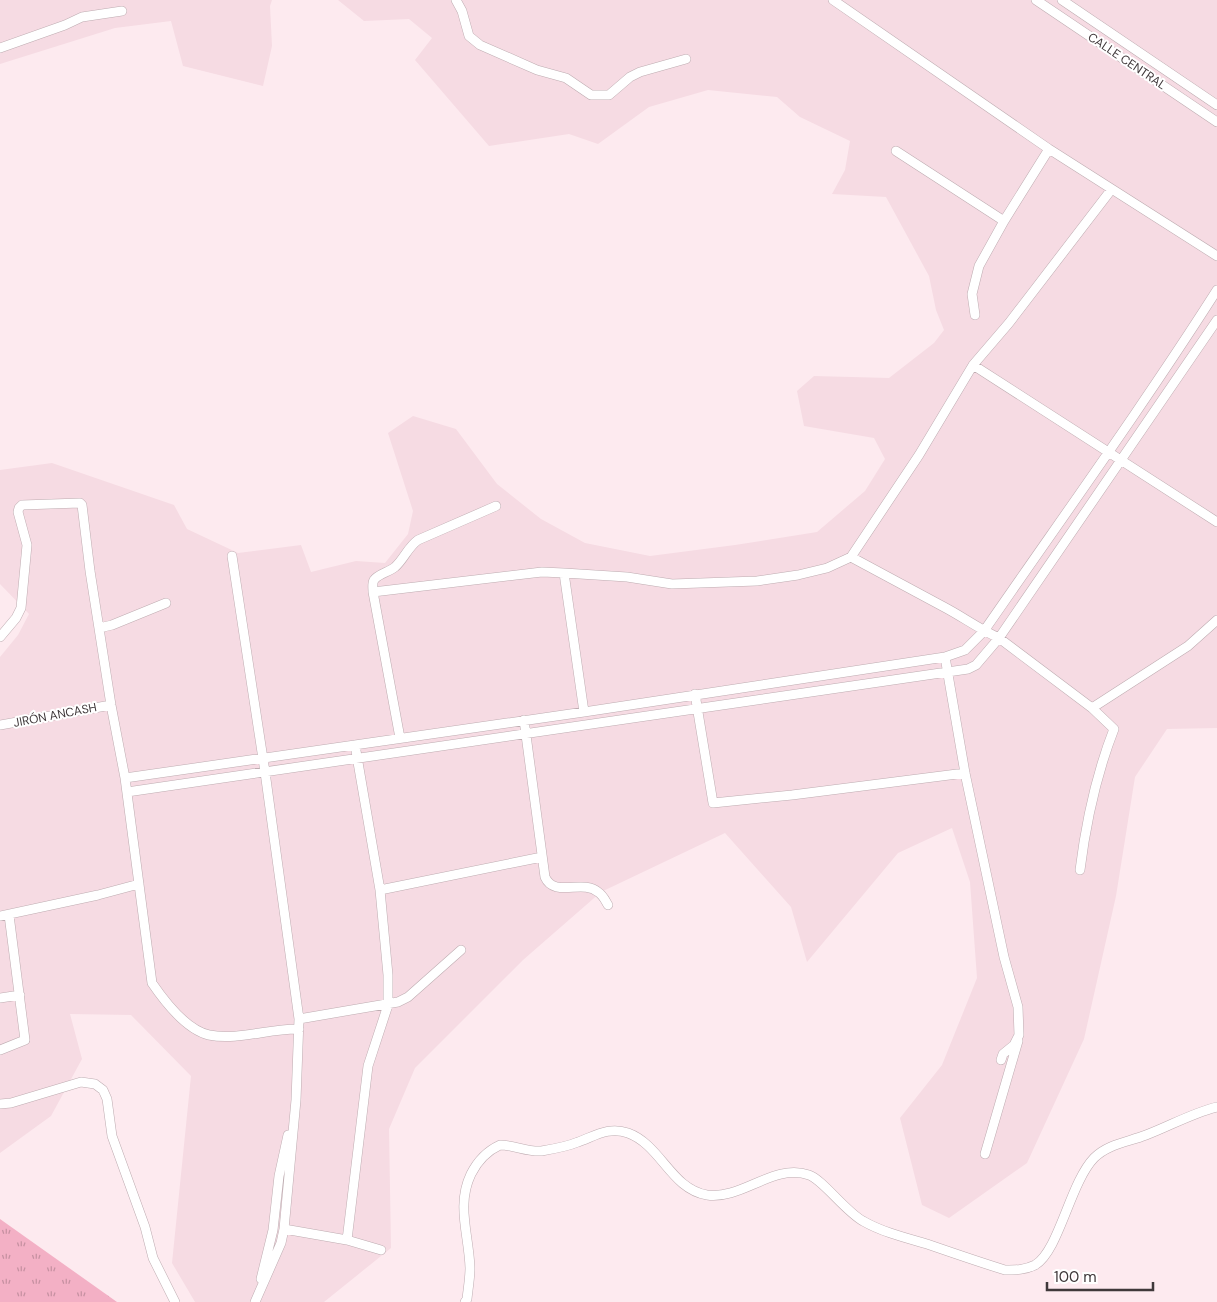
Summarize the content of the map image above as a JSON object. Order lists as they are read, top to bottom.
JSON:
{
  "streets": {
    "street": ["CALLE CENTRAL", "JIRÓN ANCASH"]
  },
  "scale_bar": "100 m"
}
